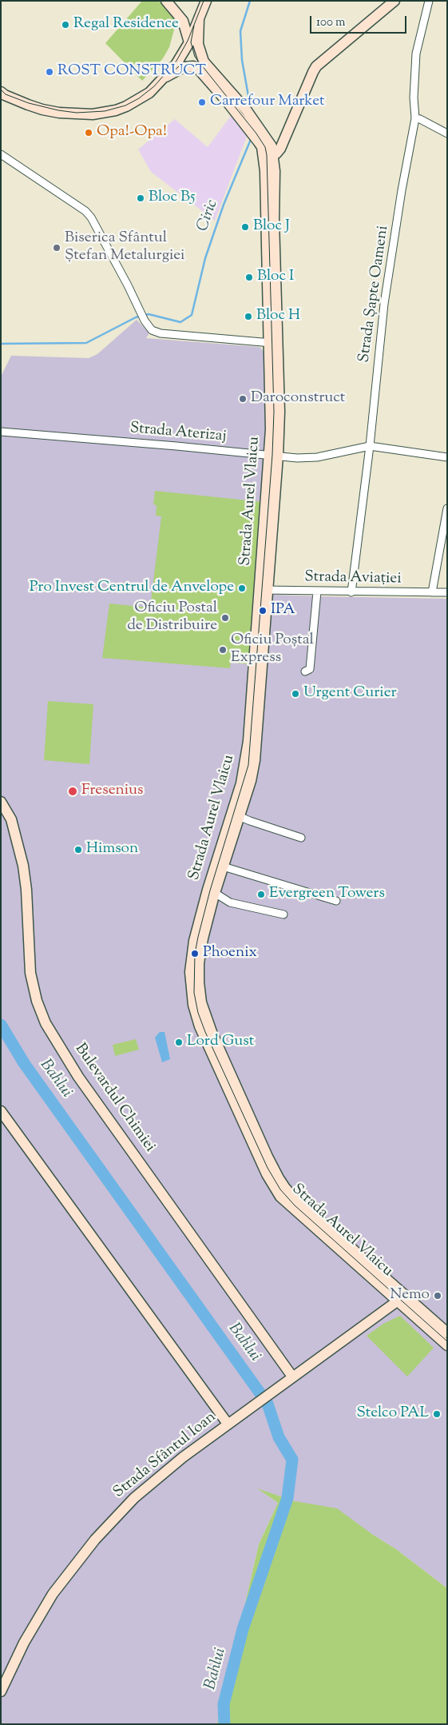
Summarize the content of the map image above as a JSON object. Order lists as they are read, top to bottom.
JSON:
{
  "streets": {
    "main road": ["Strada Aurel Vlaicu", "Bulevardul Chimiei", "Strada Sfântul Ioan"],
    "street": ["Strada Șapte Oameni", "Strada Aterizaj", "Strada Aviației"]
  },
  "crossings": [
    ["Strada Șapte Oameni", "Strada Aterizaj"],
    ["Strada Șapte Oameni", "Strada Aviației"],
    ["Strada Aterizaj", "Strada Aurel Vlaicu"],
    ["Strada Aurel Vlaicu", "Strada Aviației"],
    ["Strada Aurel Vlaicu", "Strada Sfântul Ioan"],
    ["Bulevardul Chimiei", "Strada Sfântul Ioan"]
  ],
  "water": ["Ciric", "Bahlui"],
  "places": [
    "Regal Residence",
    "ROST CONSTRUCT",
    "Carrefour Market",
    "Opa!-Opa!",
    "Bloc B5",
    "Bloc J",
    "Biserica Sfântul Ștefan Metalurgiei",
    "Bloc I",
    "Bloc H",
    "Daroconstruct",
    "Pro Invest Centrul de Anvelope",
    "IPA",
    "Oficiu Postal de Distribuire",
    "Oficiu Poștal Express",
    "Urgent Curier",
    "Fresenius",
    "Himson",
    "Evergreen Towers",
    "Phoenix",
    "Lord Gust",
    "Nemo",
    "Stelco PAL"
  ],
  "scale_bar": "100 m"
}
